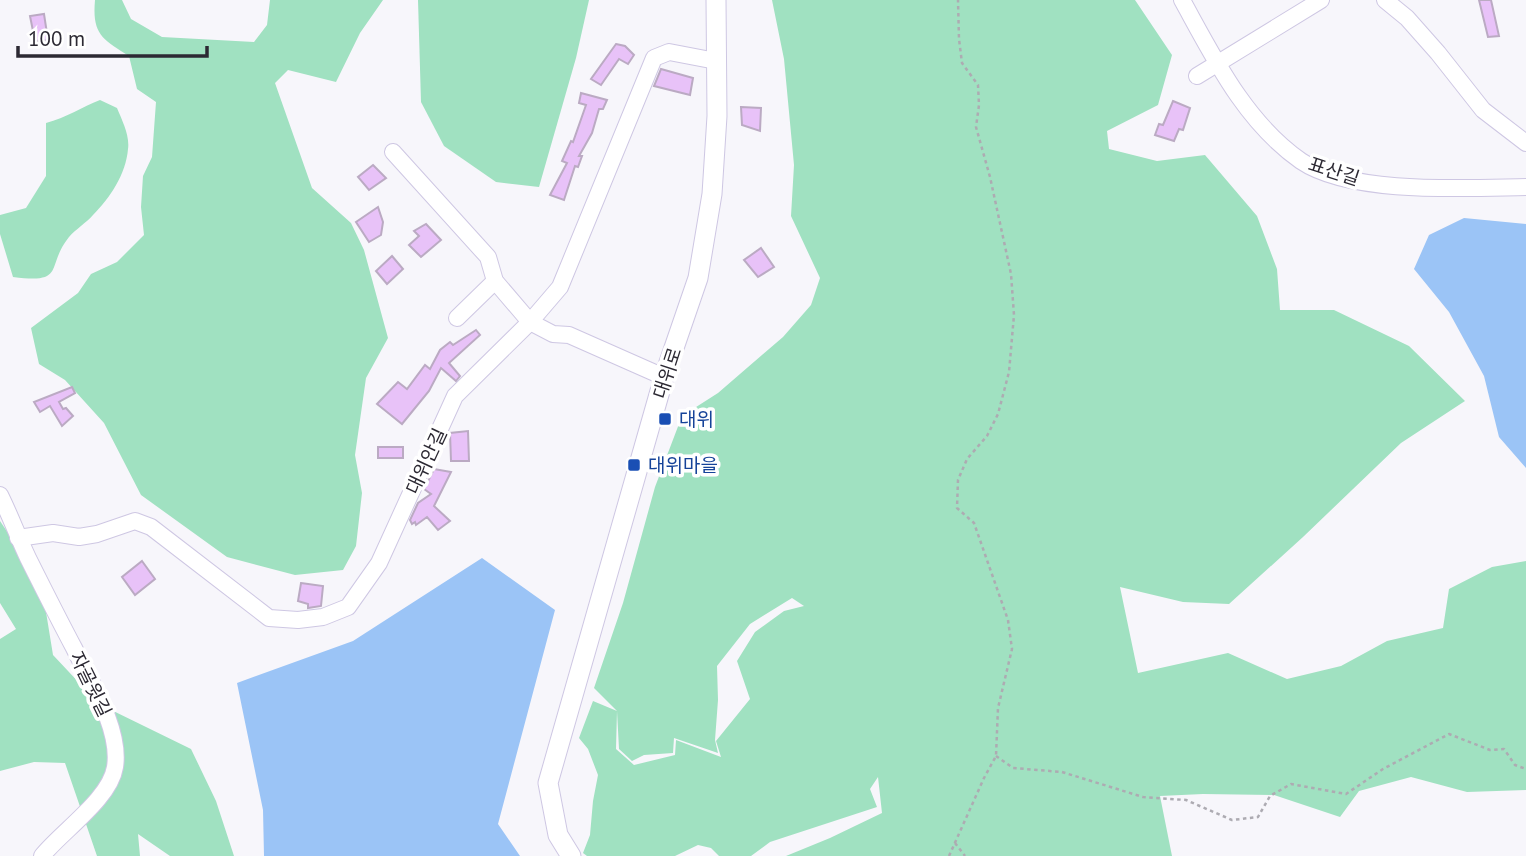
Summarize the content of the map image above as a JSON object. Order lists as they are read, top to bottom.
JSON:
{
  "streets": {
    "main road": ["대위로"],
    "street": ["표산길", "대위안길", "자골윗길"]
  },
  "crossings": [
    ["대위로", "대위안길"],
    ["대위안길", "자골윗길"]
  ],
  "places": {
    "transit": ["대위", "대위마을"]
  },
  "scale_bar": "100 m"
}
